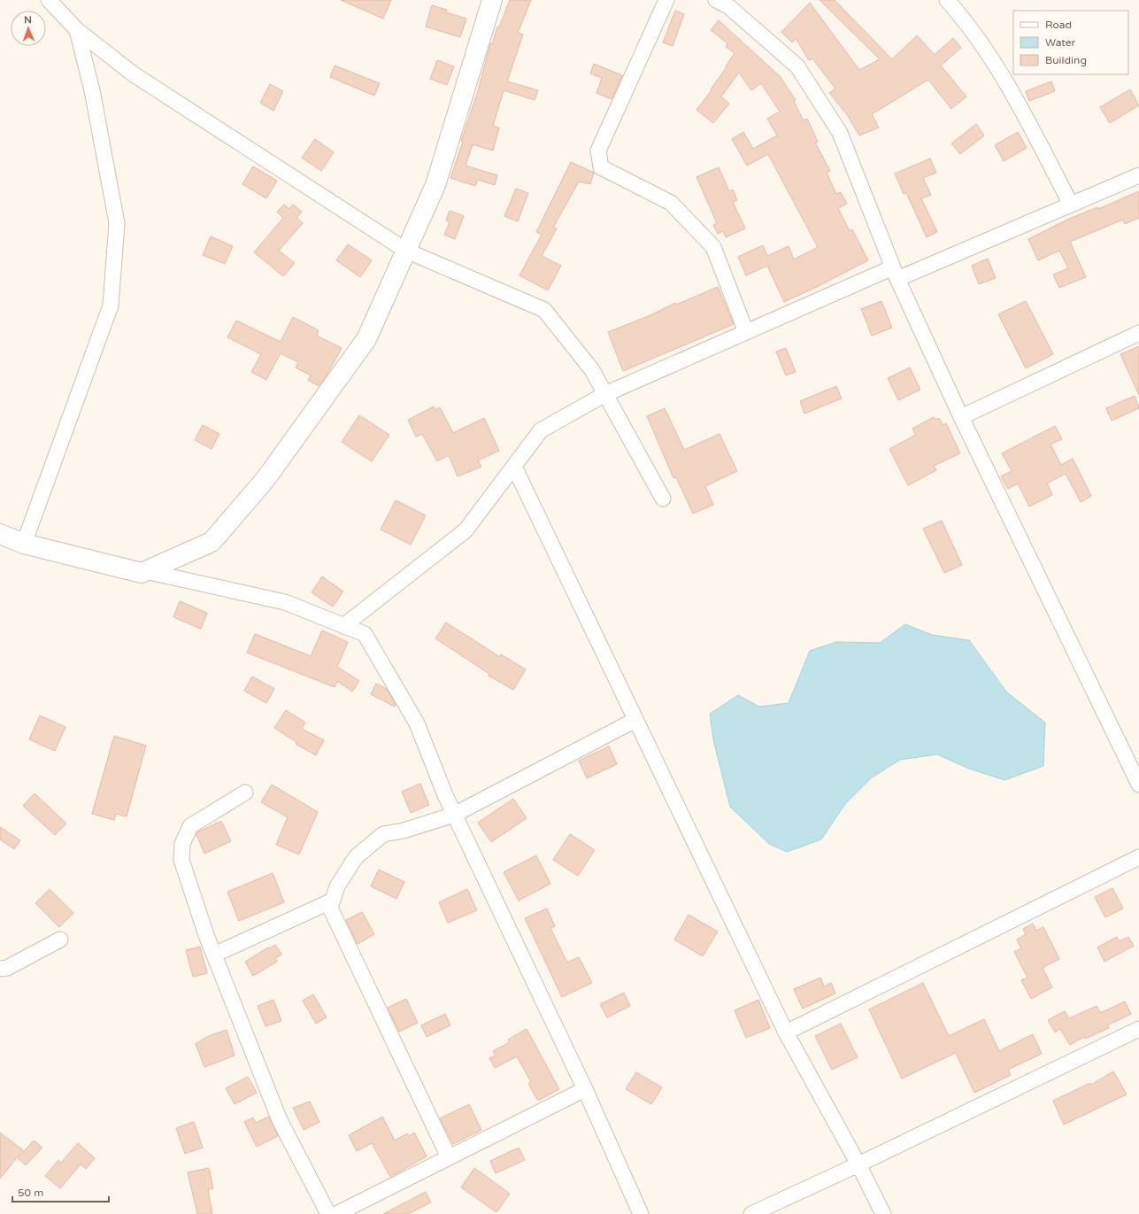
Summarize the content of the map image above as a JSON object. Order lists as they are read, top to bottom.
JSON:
{
  "legend": ["Road", "Water", "Building"],
  "scale_bar": "50 m",
  "north": "top"
}
